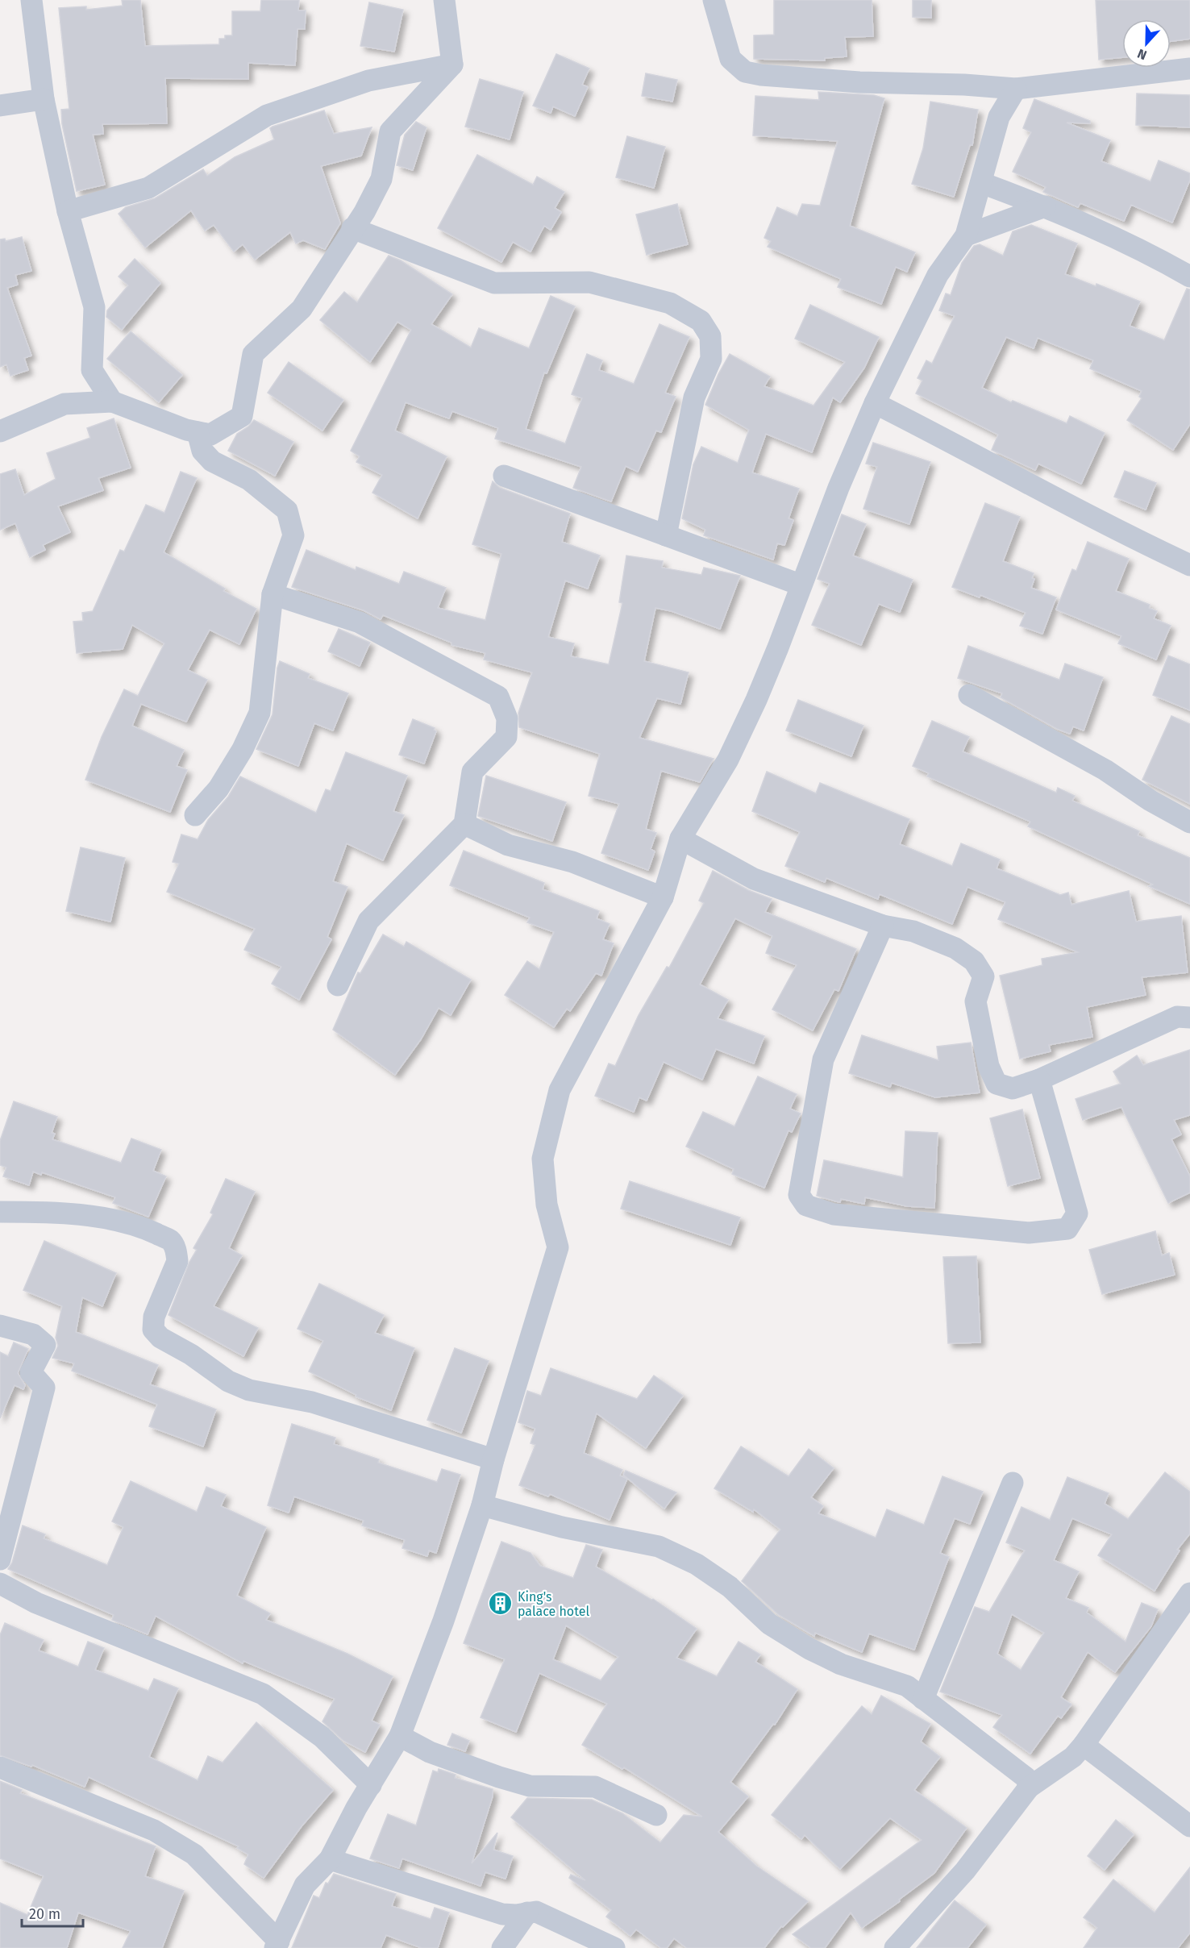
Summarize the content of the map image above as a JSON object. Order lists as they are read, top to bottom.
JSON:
{
  "places": {
    "building": ["King's palace hotel"]
  },
  "scale_bar": "20 m",
  "north": "bottom"
}
